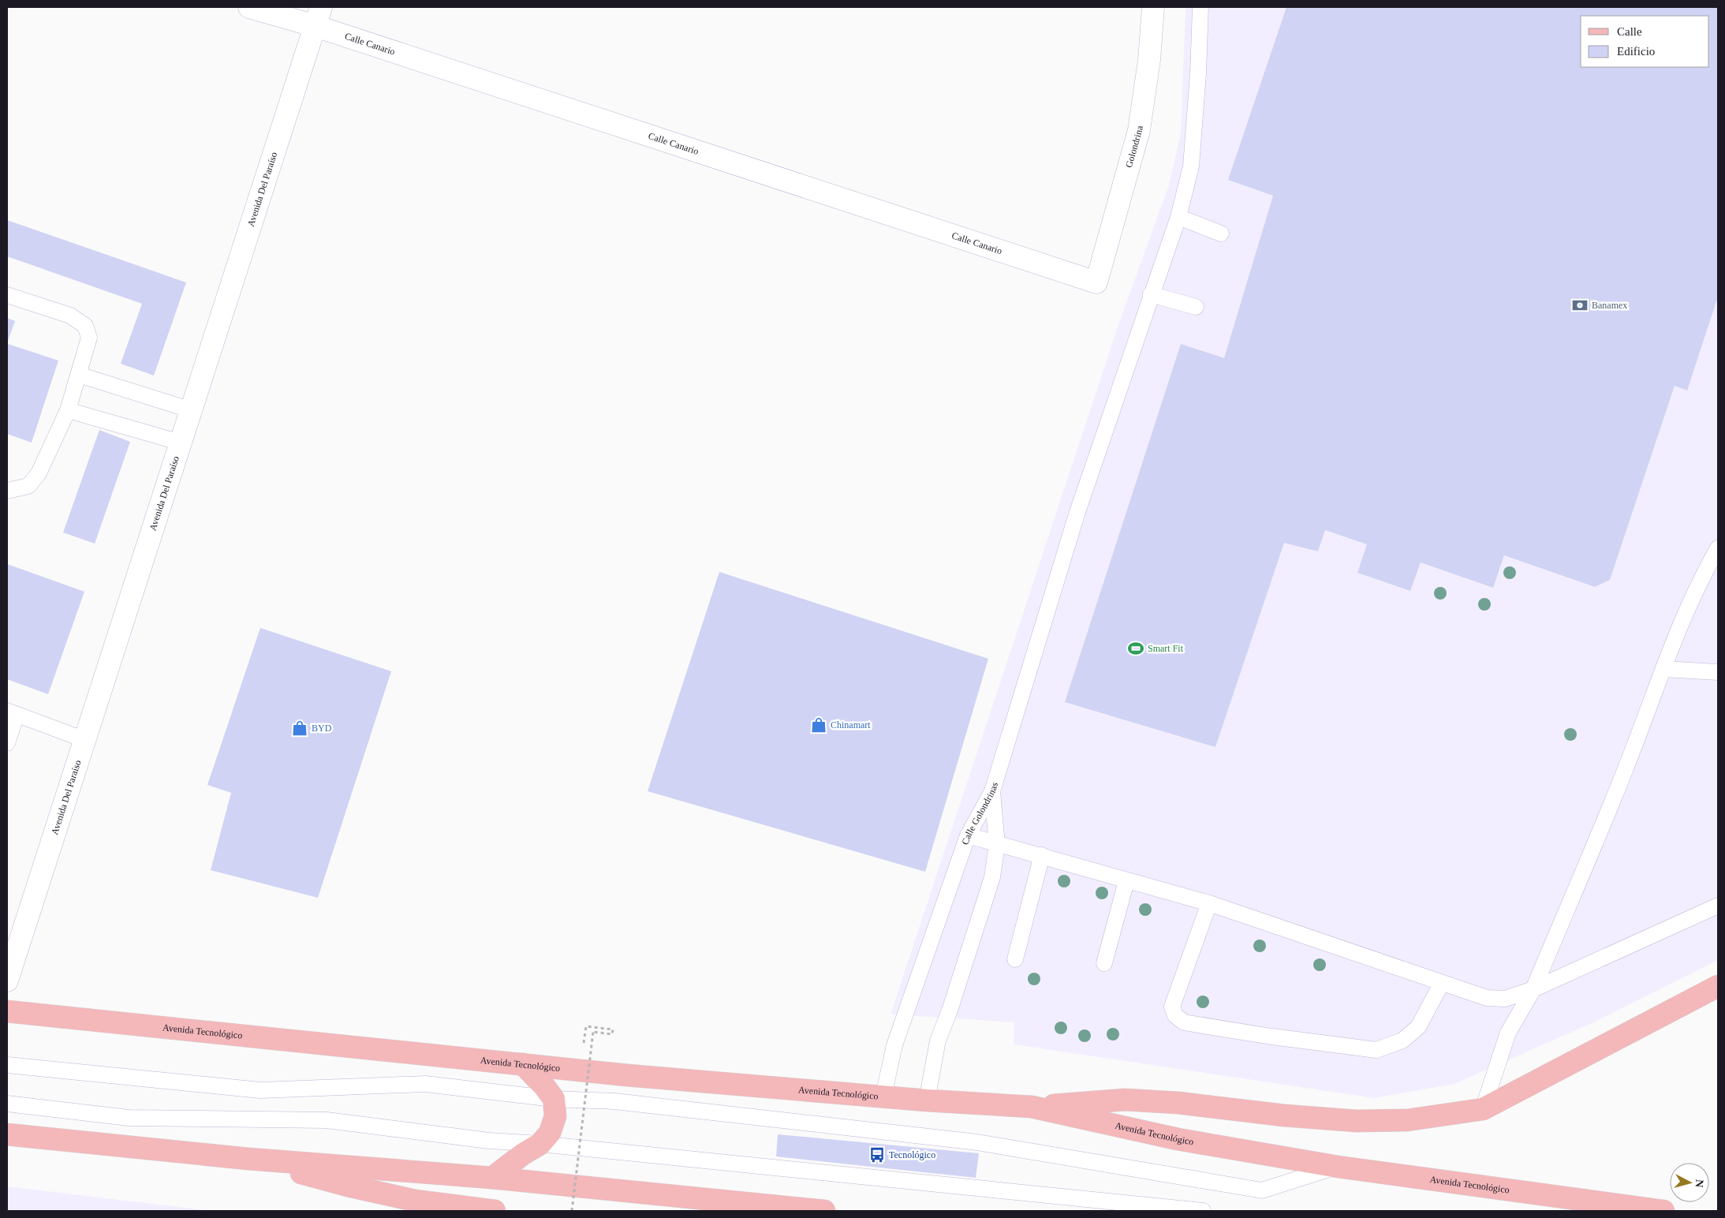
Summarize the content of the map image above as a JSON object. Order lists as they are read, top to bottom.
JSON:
{
  "streets": {
    "main road": ["Avenida Tecnológico"],
    "street": ["Calle Canario", "Golondrina", "Avenida Del Paraíso"],
    "lane": ["Calle Golondrinas"]
  },
  "crossings": [
    ["Calle Canario", "Golondrina"],
    ["Calle Canario", "Avenida Del Paraíso"],
    ["Calle Golondrinas", "Avenida Tecnológico"]
  ],
  "places": {
    "bank": ["Banamex"],
    "sports": ["Smart Fit"],
    "shop": ["Chinamart", "BYD"],
    "bus stop": ["Tecnológico"]
  },
  "legend": ["Calle", "Edificio"],
  "north": "right"
}
